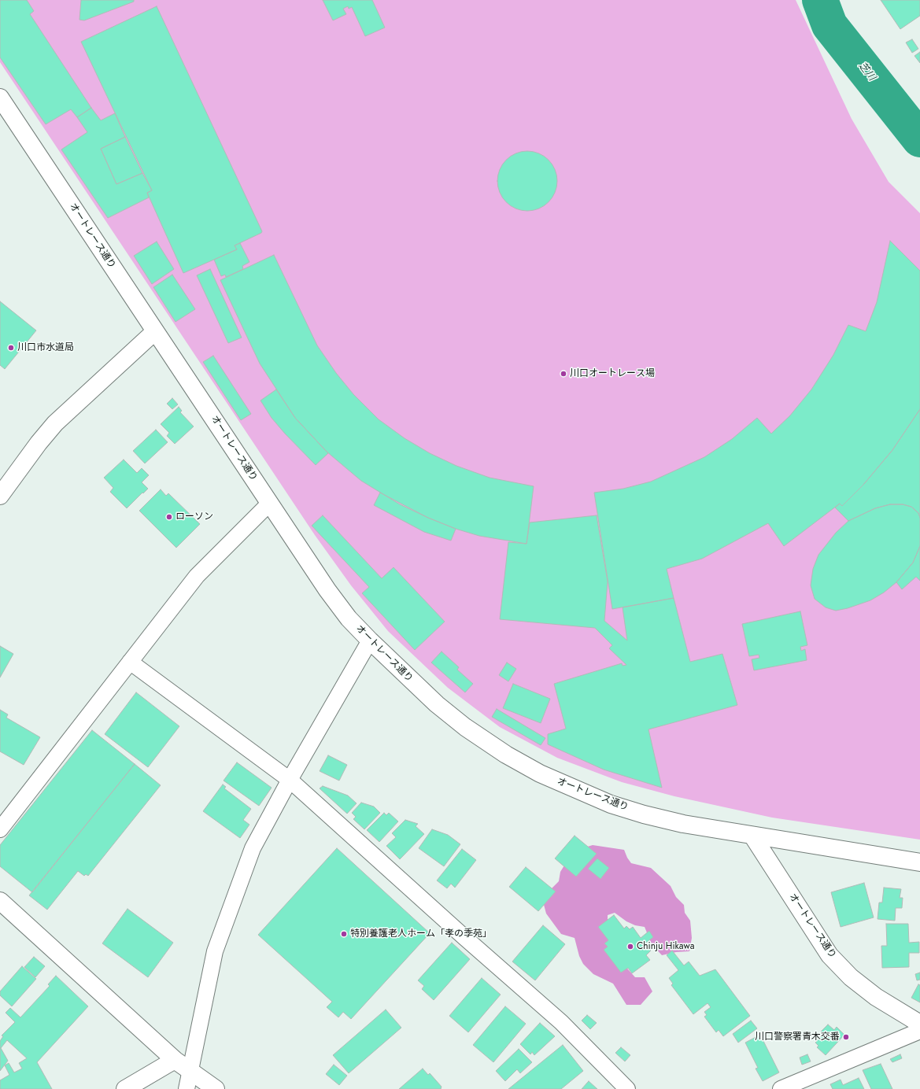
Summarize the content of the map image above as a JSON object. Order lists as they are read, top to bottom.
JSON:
{
  "streets": {
    "street": ["オートレース通り"]
  },
  "water": ["芝川"],
  "places": [
    "川口市水道局",
    "川口オートレース場",
    "ローソン",
    "特別養護老人ホーム「孝の季苑」",
    "Chinju Hikawa",
    "川口警察署青木交番"
  ]
}
